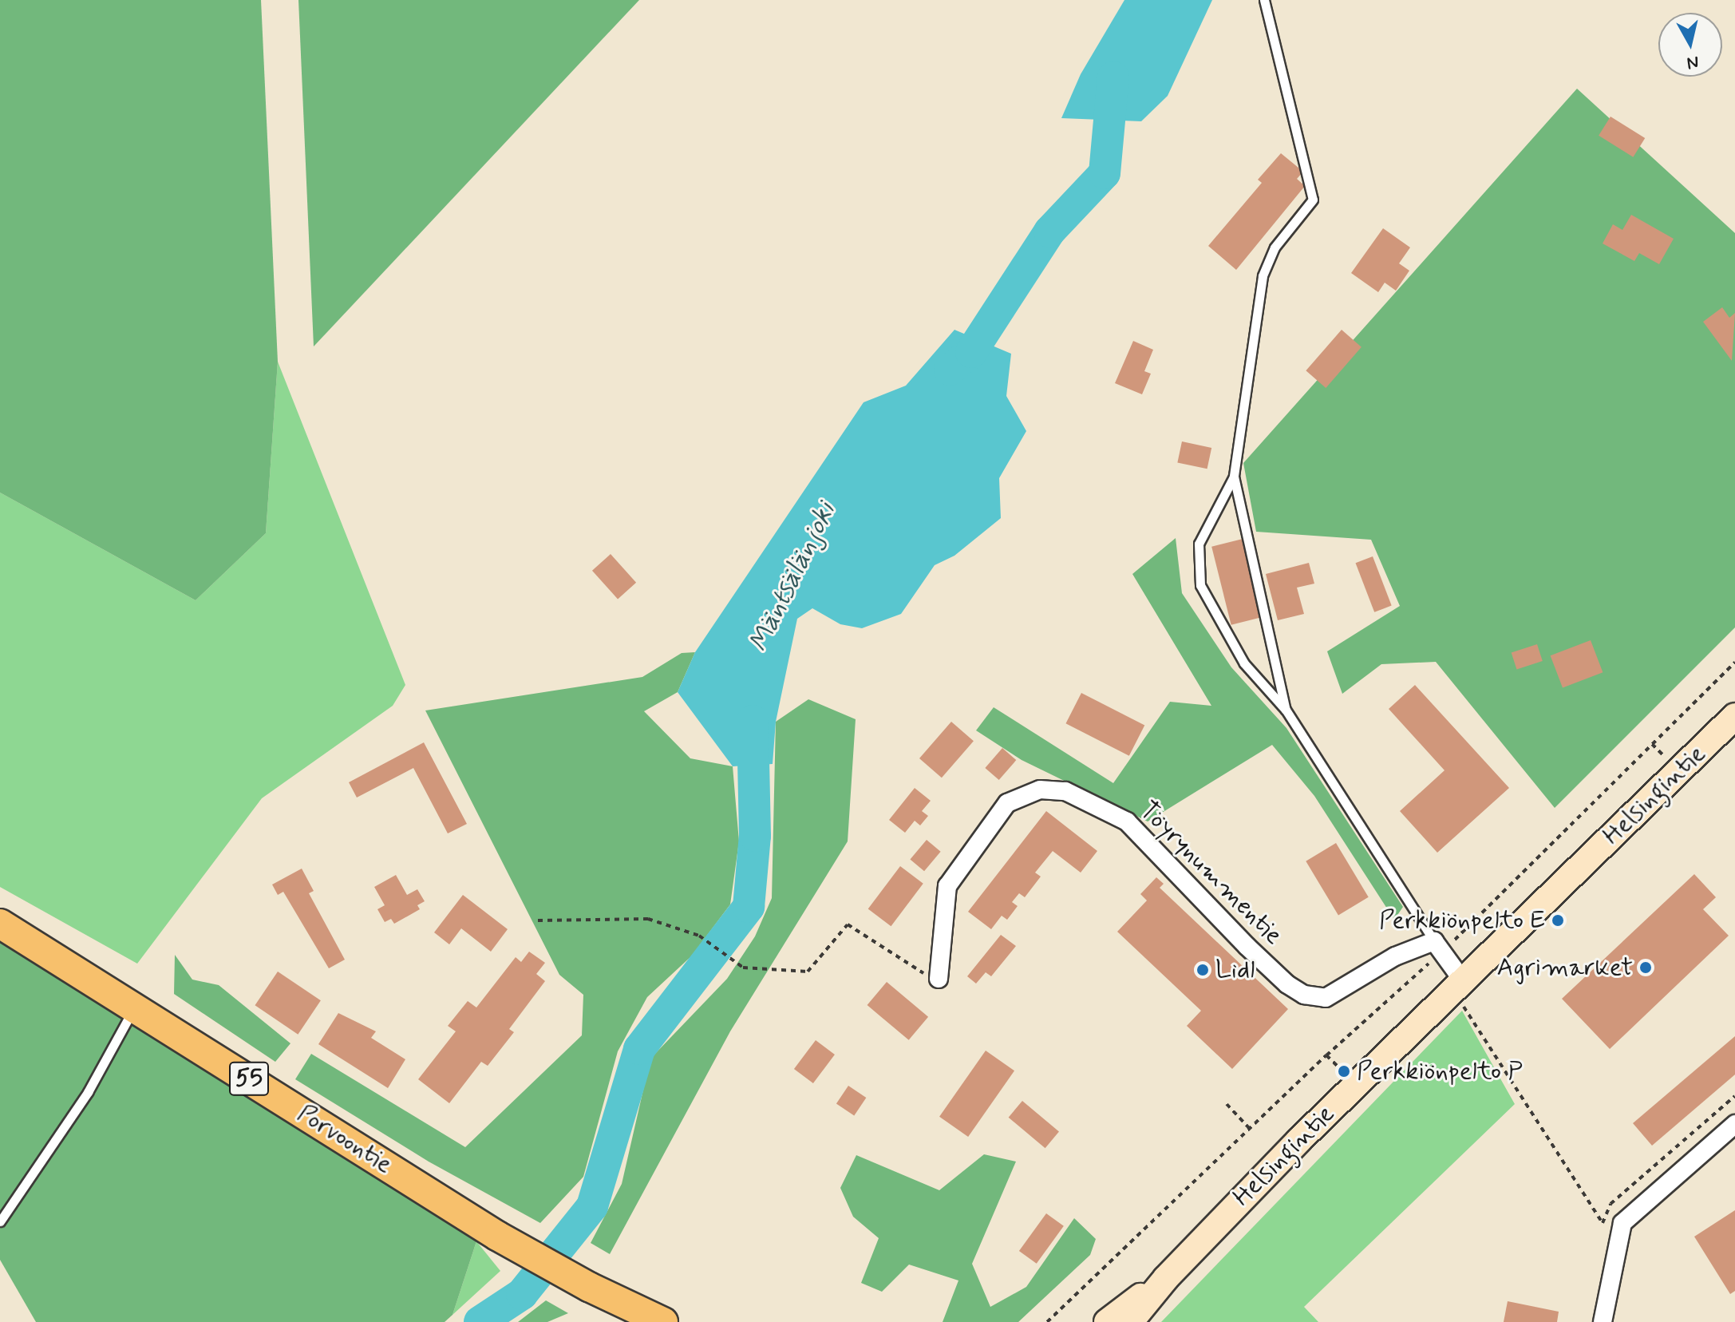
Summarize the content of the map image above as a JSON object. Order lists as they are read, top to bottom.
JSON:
{
  "streets": {
    "main road": ["Helsingintie", "55", "Porvoontie"],
    "street": ["Töyrynummentie"]
  },
  "water": ["Mäntsälänjoki"],
  "places": [
    "Perkkiönpelto E",
    "Agrimarket",
    "Lidl",
    "Perkkiönpelto P"
  ],
  "north": "bottom"
}
